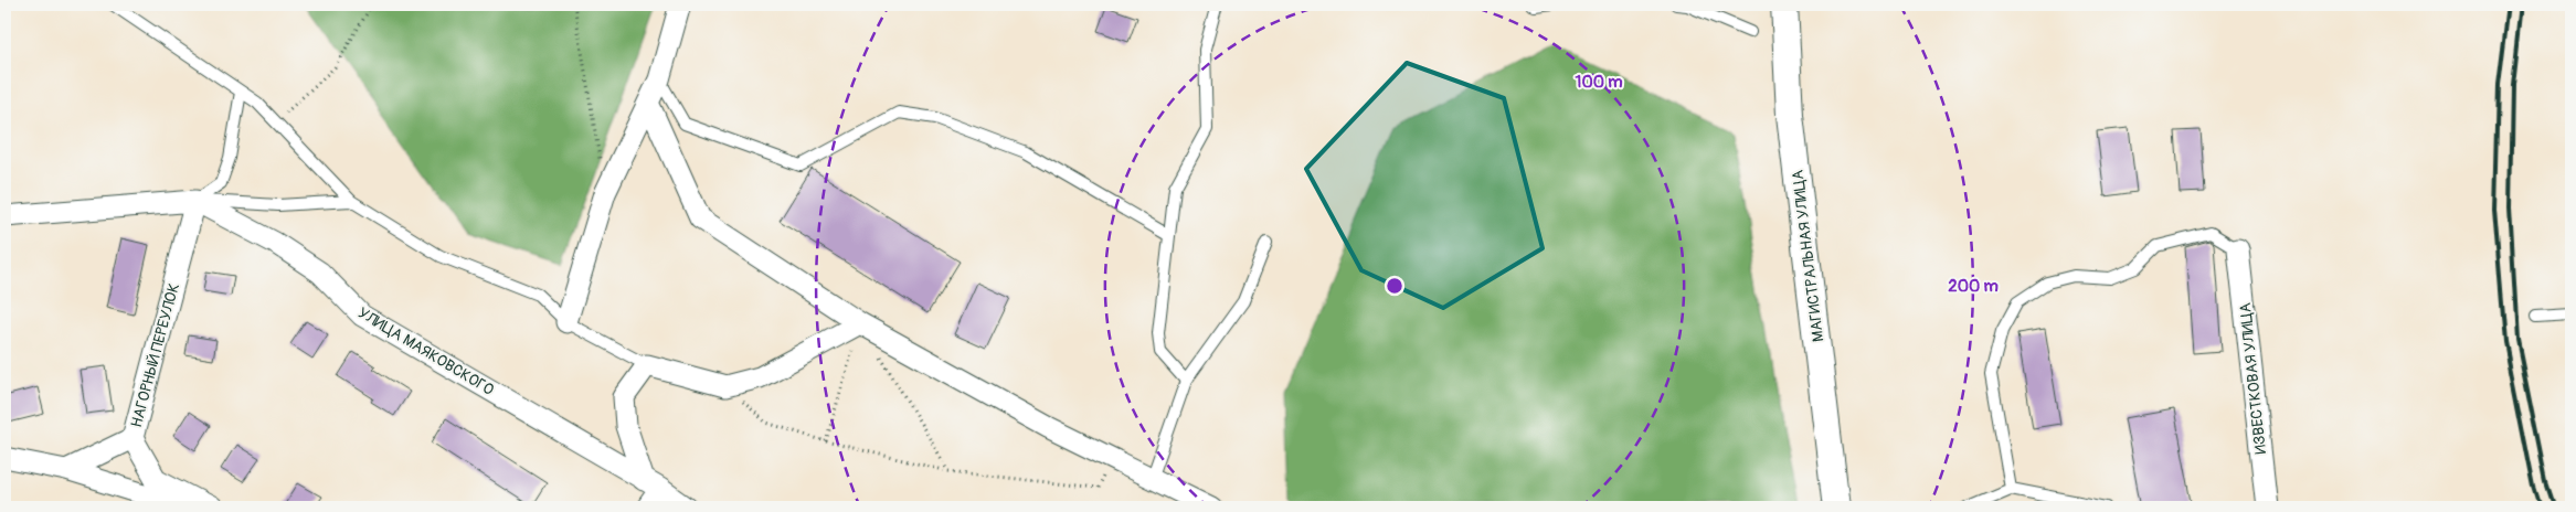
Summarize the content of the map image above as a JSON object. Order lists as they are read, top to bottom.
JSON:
{
  "streets": {
    "street": [
      "МАГИСТРАЛЬНАЯ УЛИЦА",
      "УЛИЦА МАЯКОВСКОГО",
      "НАГОРНЫЙ ПЕРЕУЛОК",
      "ИЗВЕСТКОВАЯ УЛИЦА"
    ]
  },
  "crossings": [
    ["УЛИЦА МАЯКОВСКОГО", "НАГОРНЫЙ ПЕРЕУЛОК"]
  ],
  "rings": ["100 m", "200 m"]
}
